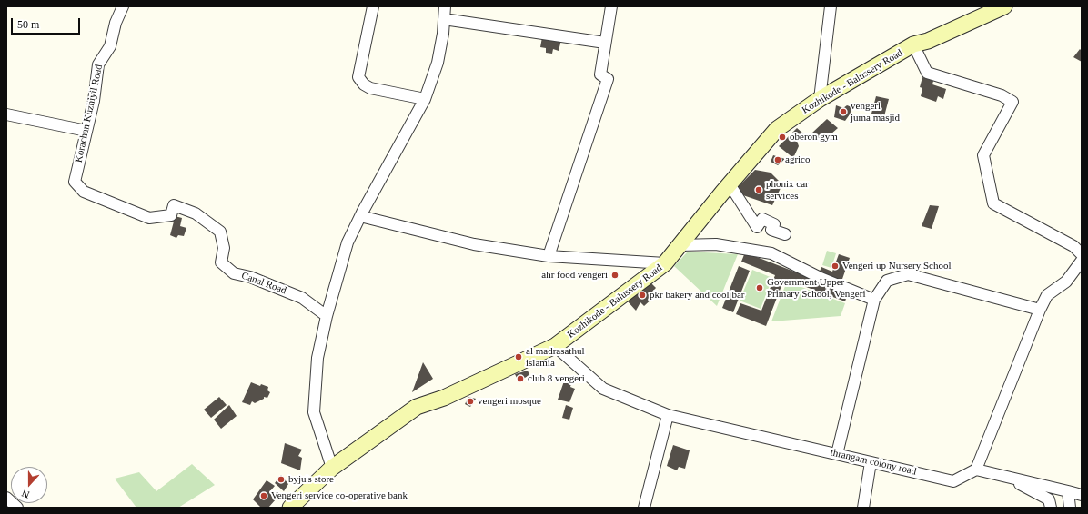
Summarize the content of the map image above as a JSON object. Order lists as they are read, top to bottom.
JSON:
{
  "streets": {
    "main road": ["Kozhikode - Balussery Road"],
    "street": ["Korachan Kuzhiyil Road", "Canal Road", "thrangam colony road"]
  },
  "crossings": [
    ["Kozhikode - Balussery Road", "thrangam colony road"],
    ["Korachan Kuzhiyil Road", "Canal Road"]
  ],
  "places": [
    "vengeri juma masjid",
    "oberon gym",
    "agrico",
    "phonix car services",
    "Vengeri up Nursery School",
    "ahr food vengeri",
    "Government Upper Primary School, Vengeri",
    "pkr bakery and cool bar",
    "al madrasathul islamia",
    "club 8 vengeri",
    "vengeri mosque",
    "byju's store",
    "Vengeri service co-operative bank"
  ],
  "scale_bar": "50 m",
  "north": "bottom"
}
